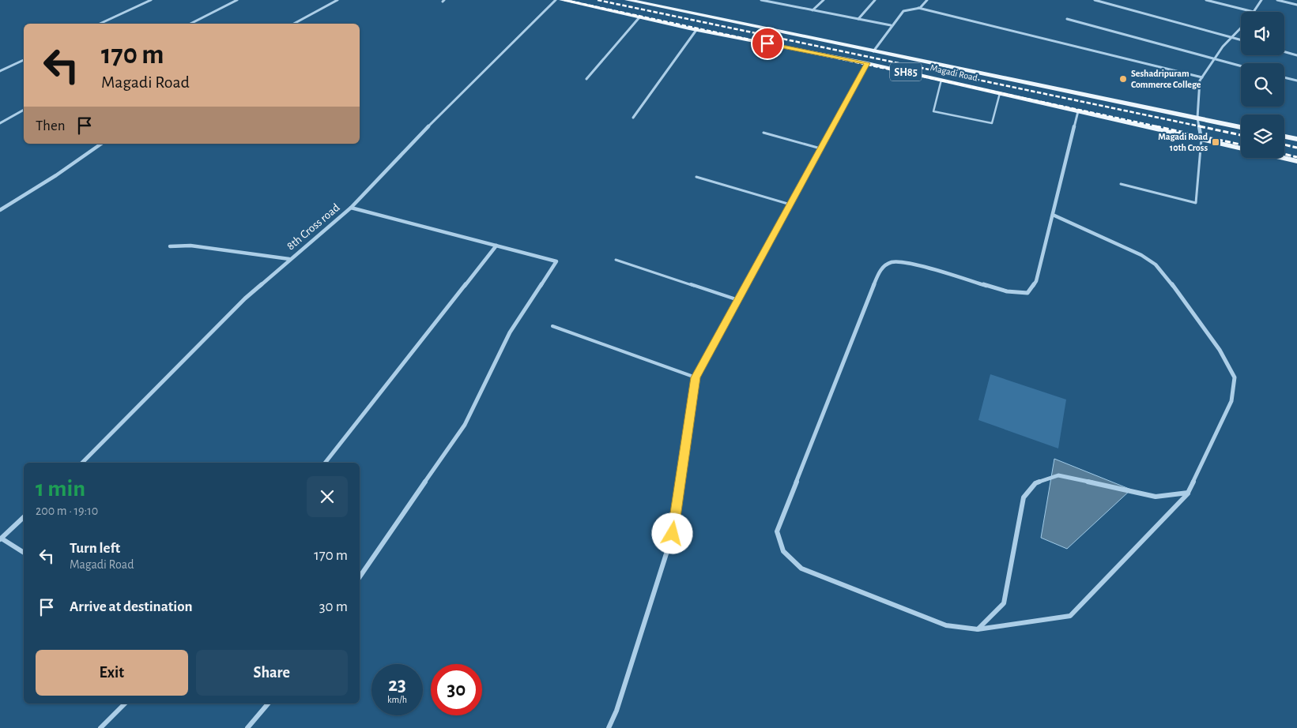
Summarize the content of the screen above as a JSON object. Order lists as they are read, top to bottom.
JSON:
{
  "streets": {
    "main road": ["SH85", "Magadi Road"],
    "street": ["8th Cross road"]
  },
  "places": {
    "other": ["Seshadripuram Commerce College"],
    "transit": ["Magadi Road 10th Cross"]
  },
  "page": {
    "turn": ["170 m", "Magadi Road"],
    "then": "Then",
    "heading": ["1 min", "200 m · 19:10"],
    "list": [
      {
        "name": "Turn left",
        "note": "Magadi Road",
        "value": "170 m"
      },
      {
        "name": "Arrive at destination",
        "value": "30 m"
      }
    ],
    "buttons": ["Exit", "Share"],
    "speed": "23 km/h",
    "limit": "30"
  }
}
